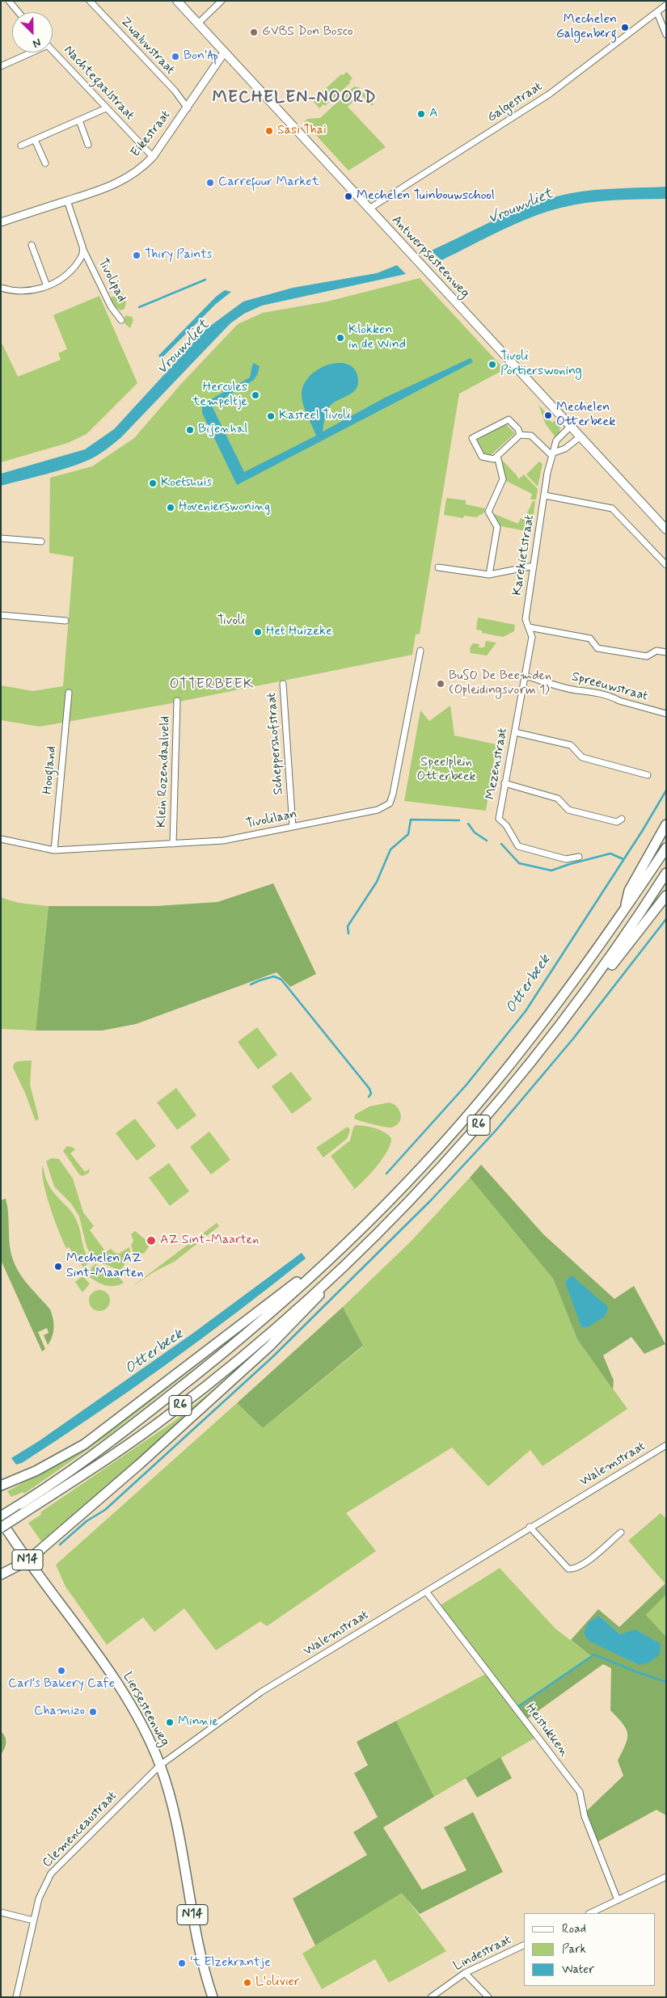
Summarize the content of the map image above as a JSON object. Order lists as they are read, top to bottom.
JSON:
{
  "streets": {
    "main road": [
      "Antwerpsesteenweg",
      "R6",
      "N14",
      "Liersesteenweg"
    ],
    "street": [
      "Zwaluwstraat",
      "Nachtegaalstraat",
      "Galgestraat",
      "Eikestraat",
      "Tivolipad",
      "Karekietstraat",
      "Spreeuwstraat",
      "Scheppershofstraat",
      "Mezenstraat",
      "Hoogland",
      "Klein Rozendaalveld",
      "Tivolilaan",
      "Walemstraat",
      "Heistukken",
      "Clemenceaustraat",
      "Lindestraat"
    ]
  },
  "crossings": [
    ["Zwaluwstraat", "Eikestraat"],
    ["Nachtegaalstraat", "Eikestraat"],
    ["Galgestraat", "Antwerpsesteenweg"],
    ["Eikestraat", "Antwerpsesteenweg"],
    ["Eikestraat", "Tivolipad"],
    ["Antwerpsesteenweg", "Karekietstraat"],
    ["Karekietstraat", "Mezenstraat"],
    ["Spreeuwstraat", "Mezenstraat"],
    ["Scheppershofstraat", "Tivolilaan"],
    ["Hoogland", "Tivolilaan"],
    ["Klein Rozendaalveld", "Tivolilaan"],
    ["Walemstraat", "Liersesteenweg"],
    ["Walemstraat", "Heistukken"],
    ["Walemstraat", "Clemenceaustraat"],
    ["Liersesteenweg", "Clemenceaustraat"]
  ],
  "districts": ["MECHELEN-NOORD", "OTTERBEEK"],
  "water": ["Vrouwvliet", "Otterbeek"],
  "parks": ["Tivoli", "Speelplein Otterbeek"],
  "places": [
    "Mechelen Galgenberg",
    "GVBS Don Bosco",
    "Bon'Ap",
    "A",
    "Sasi Thai",
    "Carrefour Market",
    "Mechelen Tuinbouwschool",
    "Thiry Paints",
    "Klokken in de Wind",
    "Tivoli Portierswoning",
    "Hercules tempeltje",
    "Mechelen Otterbeek",
    "Kasteel Tivoli",
    "Bijenhal",
    "Koetshuis",
    "Hovenierswoning",
    "Het Huizeke",
    "BuSO De Beemden (Opleidingsvorm 1)",
    "AZ Sint-Maarten",
    "Mechelen AZ Sint-Maarten",
    "Carl’s Bakery Cafe",
    "Chamizo",
    "Minnie",
    "'t Elzekrantje",
    "L'olivier"
  ],
  "legend": ["Road", "Park", "Water"],
  "north": "bottom right"
}
